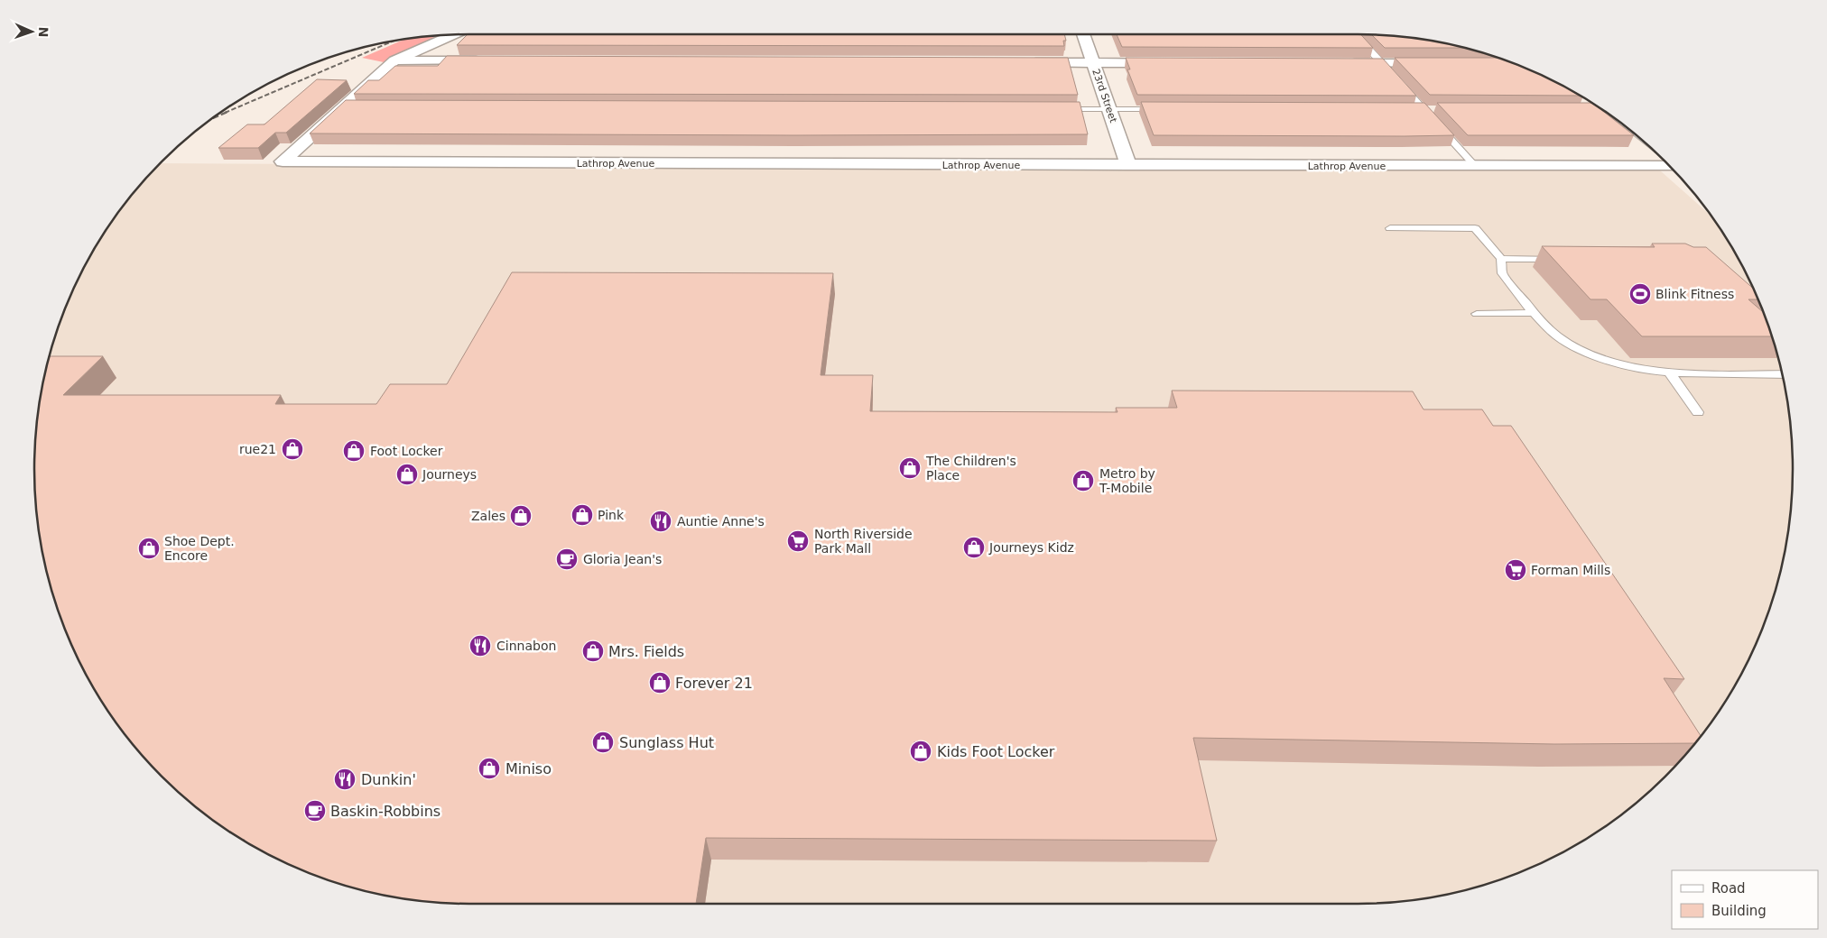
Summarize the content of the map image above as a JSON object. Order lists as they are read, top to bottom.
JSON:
{
  "streets": {
    "street": ["23rd Street", "Lathrop Avenue"]
  },
  "crossings": [
    ["23rd Street", "Lathrop Avenue"]
  ],
  "places": {
    "sports": ["Blink Fitness"],
    "shop": [
      "rue21",
      "Foot Locker",
      "The Children's Place",
      "Journeys",
      "Metro by T-Mobile",
      "Pink",
      "Zales",
      "Journeys Kidz",
      "Shoe Dept. Encore",
      "Mrs. Fields",
      "Forever 21",
      "Sunglass Hut",
      "Kids Foot Locker",
      "Miniso"
    ],
    "restaurant": ["Auntie Anne's", "Cinnabon", "Dunkin'"],
    "supermarket": ["North Riverside Park Mall", "Forman Mills"],
    "cafe": ["Gloria Jean's", "Baskin-Robbins"]
  },
  "legend": ["Road", "Building"],
  "north": "right"
}
